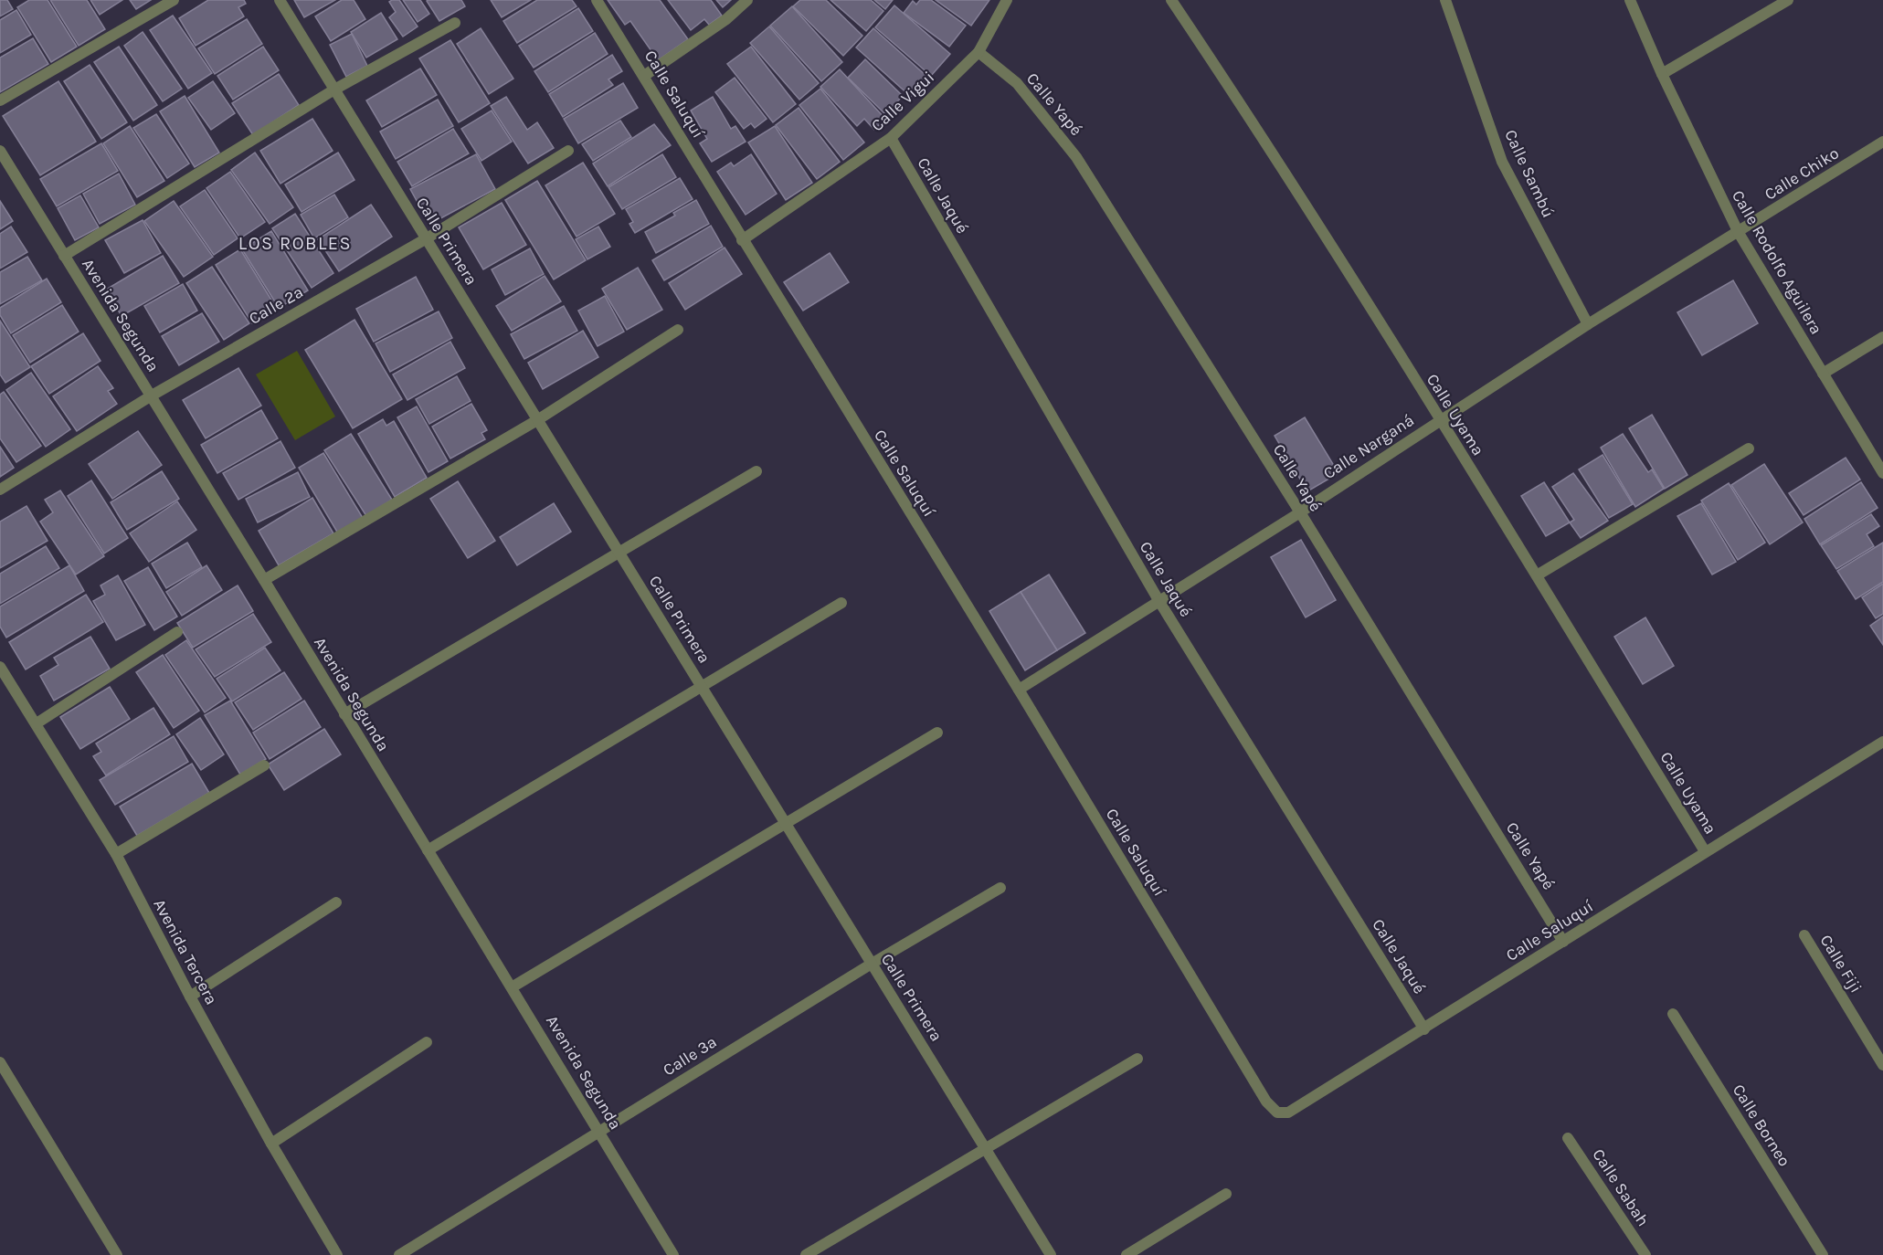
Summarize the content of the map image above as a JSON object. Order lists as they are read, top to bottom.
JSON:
{
  "streets": {
    "street": [
      "Calle Saluquí",
      "Calle Vigui",
      "Calle Yapé",
      "Calle Sambú",
      "Calle Chiko",
      "Calle Jaqué",
      "Calle Primera",
      "Calle Rodolfo Aguilera",
      "Calle 2a",
      "Avenida Segunda",
      "Calle Uyama",
      "Calle Narganá",
      "Avenida Tercera",
      "Calle Fiji",
      "Calle 3a",
      "Calle Borneo",
      "Calle Sabah"
    ]
  },
  "crossings": [
    ["Calle Saluquí", "Calle Vigui"],
    ["Calle Saluquí", "Calle Yapé"],
    ["Calle Saluquí", "Calle Jaqué"],
    ["Calle Saluquí", "Calle Uyama"],
    ["Calle Saluquí", "Calle Narganá"],
    ["Calle Vigui", "Calle Yapé"],
    ["Calle Vigui", "Calle Jaqué"],
    ["Calle Yapé", "Calle Narganá"],
    ["Calle Sambú", "Calle Narganá"],
    ["Calle Chiko", "Calle Rodolfo Aguilera"],
    ["Calle Chiko", "Calle Narganá"],
    ["Calle Jaqué", "Calle Narganá"],
    ["Calle Primera", "Calle 2a"],
    ["Calle Primera", "Calle 3a"],
    ["Calle Rodolfo Aguilera", "Calle Narganá"],
    ["Calle 2a", "Avenida Segunda"],
    ["Avenida Segunda", "Calle 3a"],
    ["Calle Uyama", "Calle Narganá"]
  ],
  "districts": ["LOS ROBLES"]
}
